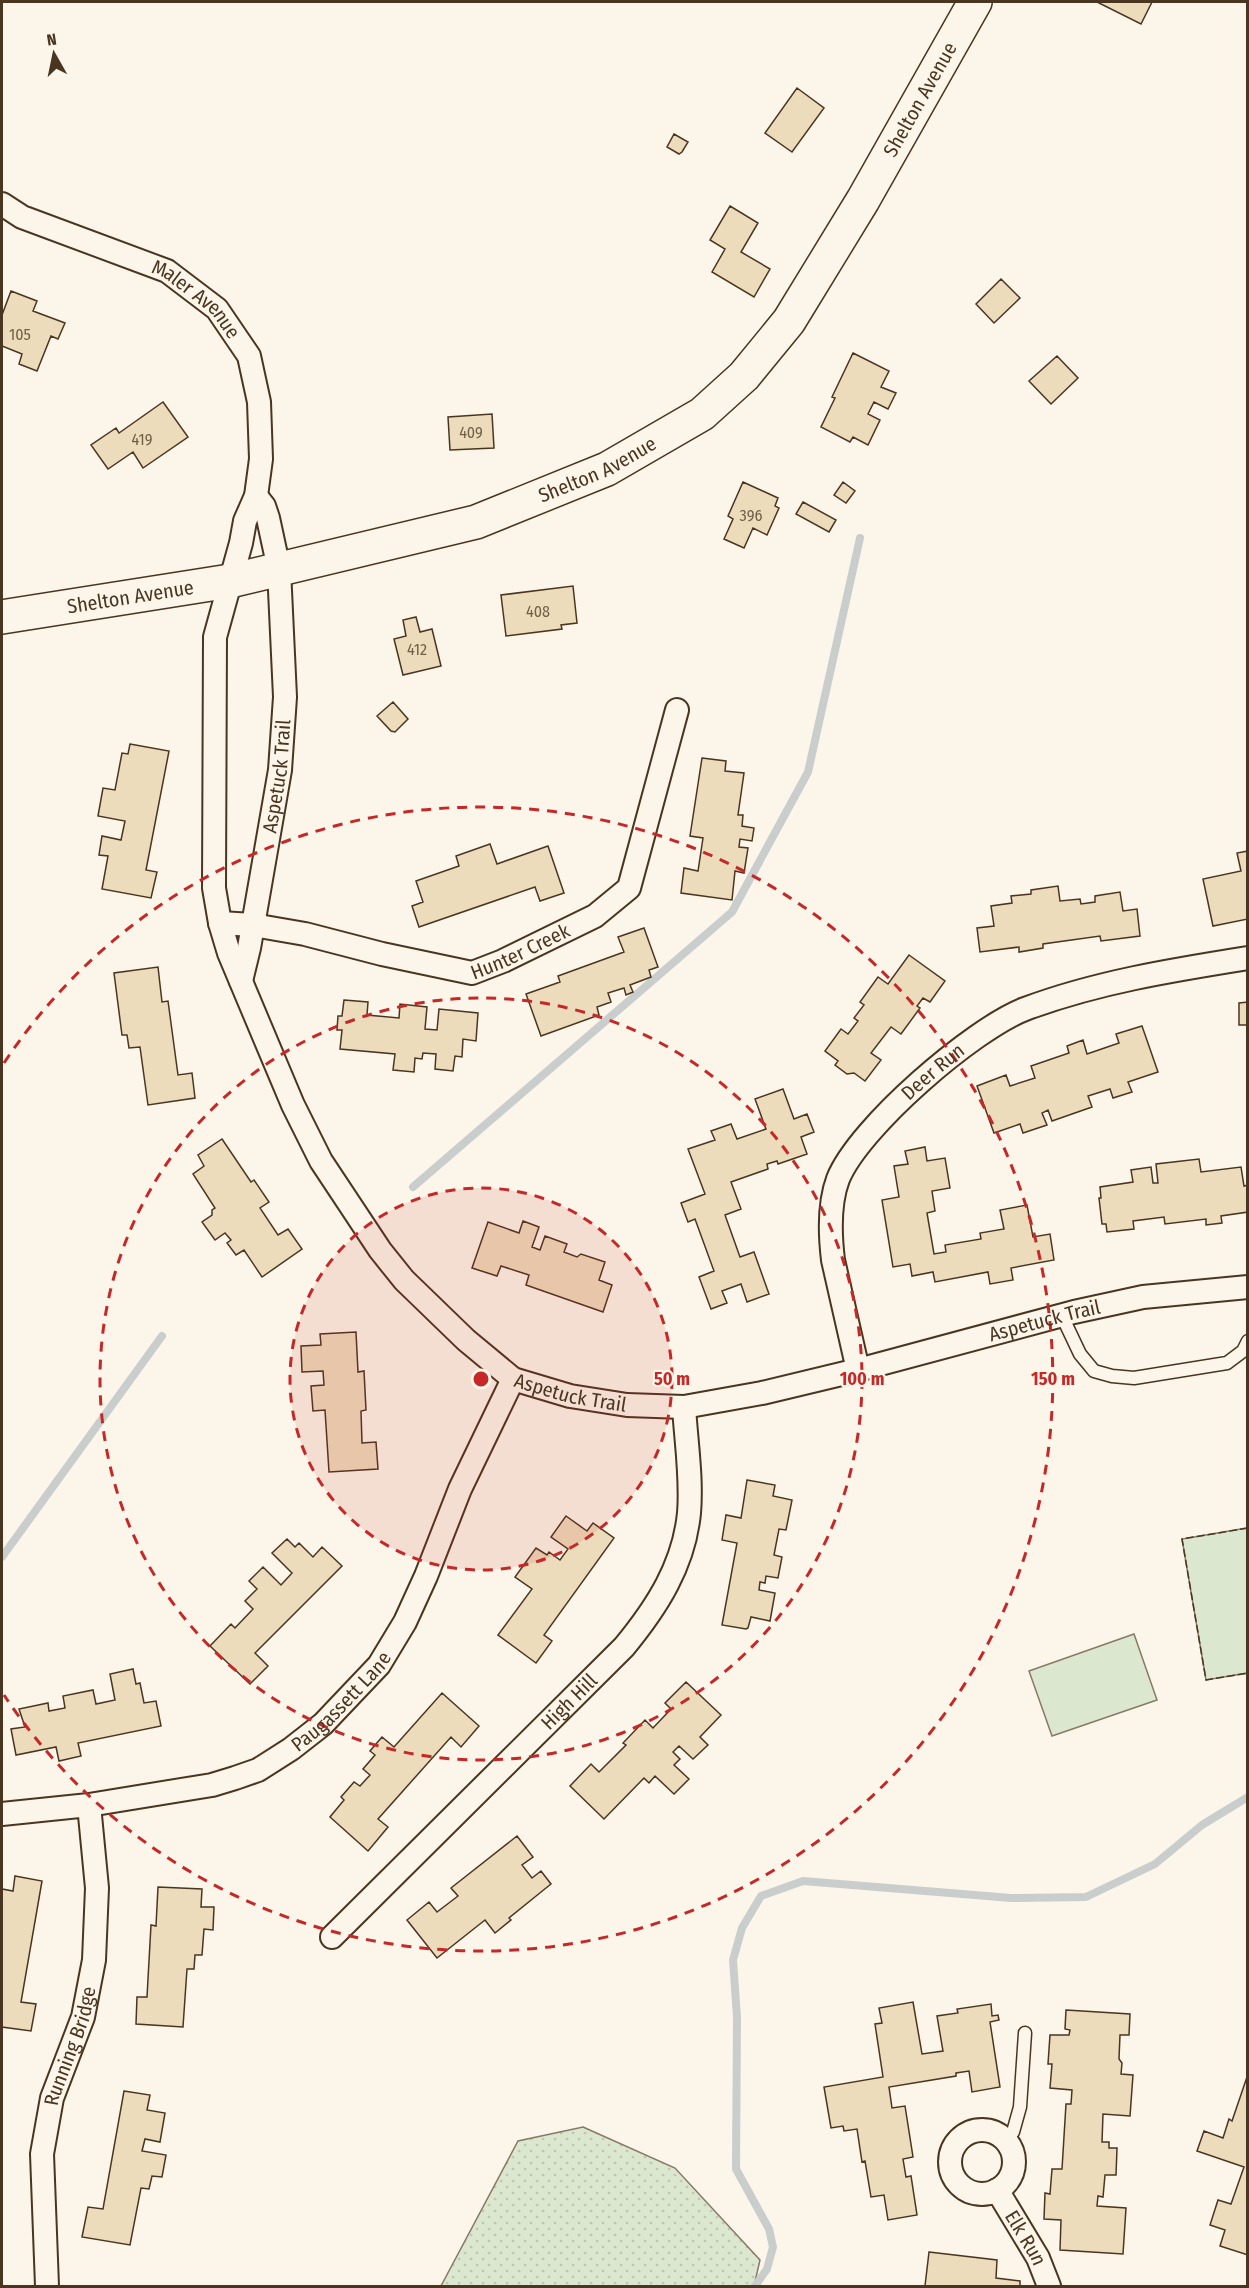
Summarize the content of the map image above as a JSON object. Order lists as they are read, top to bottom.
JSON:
{
  "streets": {
    "main road": ["Shelton Avenue"],
    "street": [
      "Maler Avenue",
      "Aspetuck Trail",
      "Hunter Creek",
      "Deer Run",
      "Paugassett Lane",
      "High Hill",
      "Running Bridge",
      "Elk Run"
    ]
  },
  "crossings": [
    ["Shelton Avenue", "Maler Avenue"],
    ["Shelton Avenue", "Aspetuck Trail"],
    ["Maler Avenue", "Aspetuck Trail"],
    ["Aspetuck Trail", "Hunter Creek"],
    ["Aspetuck Trail", "Deer Run"],
    ["Aspetuck Trail", "Paugassett Lane"],
    ["Aspetuck Trail", "High Hill"],
    ["Paugassett Lane", "Running Bridge"]
  ],
  "house_numbers": [
    "105",
    "409",
    "419",
    "396",
    "408",
    "412"
  ],
  "north": "top",
  "rings": ["50 m", "100 m", "150 m"]
}
